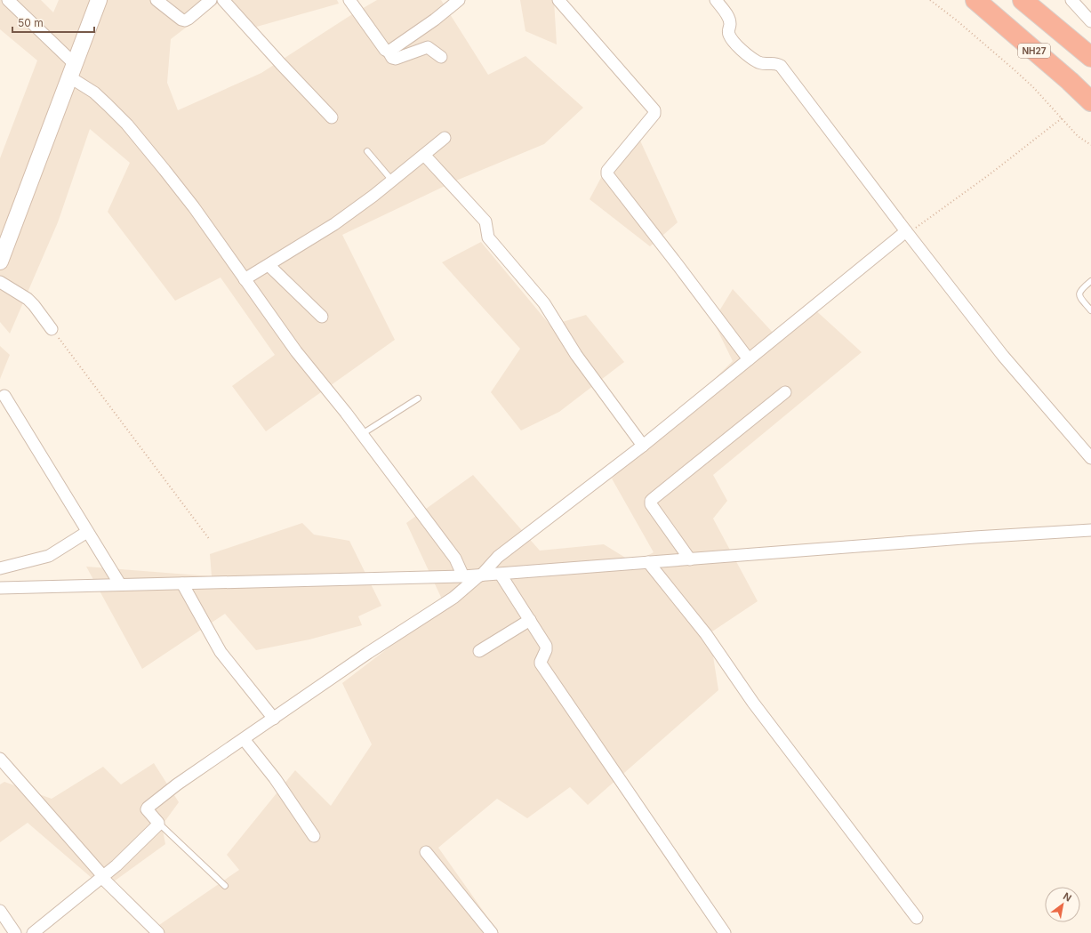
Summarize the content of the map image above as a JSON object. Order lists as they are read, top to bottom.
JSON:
{
  "streets": {
    "highway": ["NH27"]
  },
  "scale_bar": "50 m",
  "north": "top right"
}
